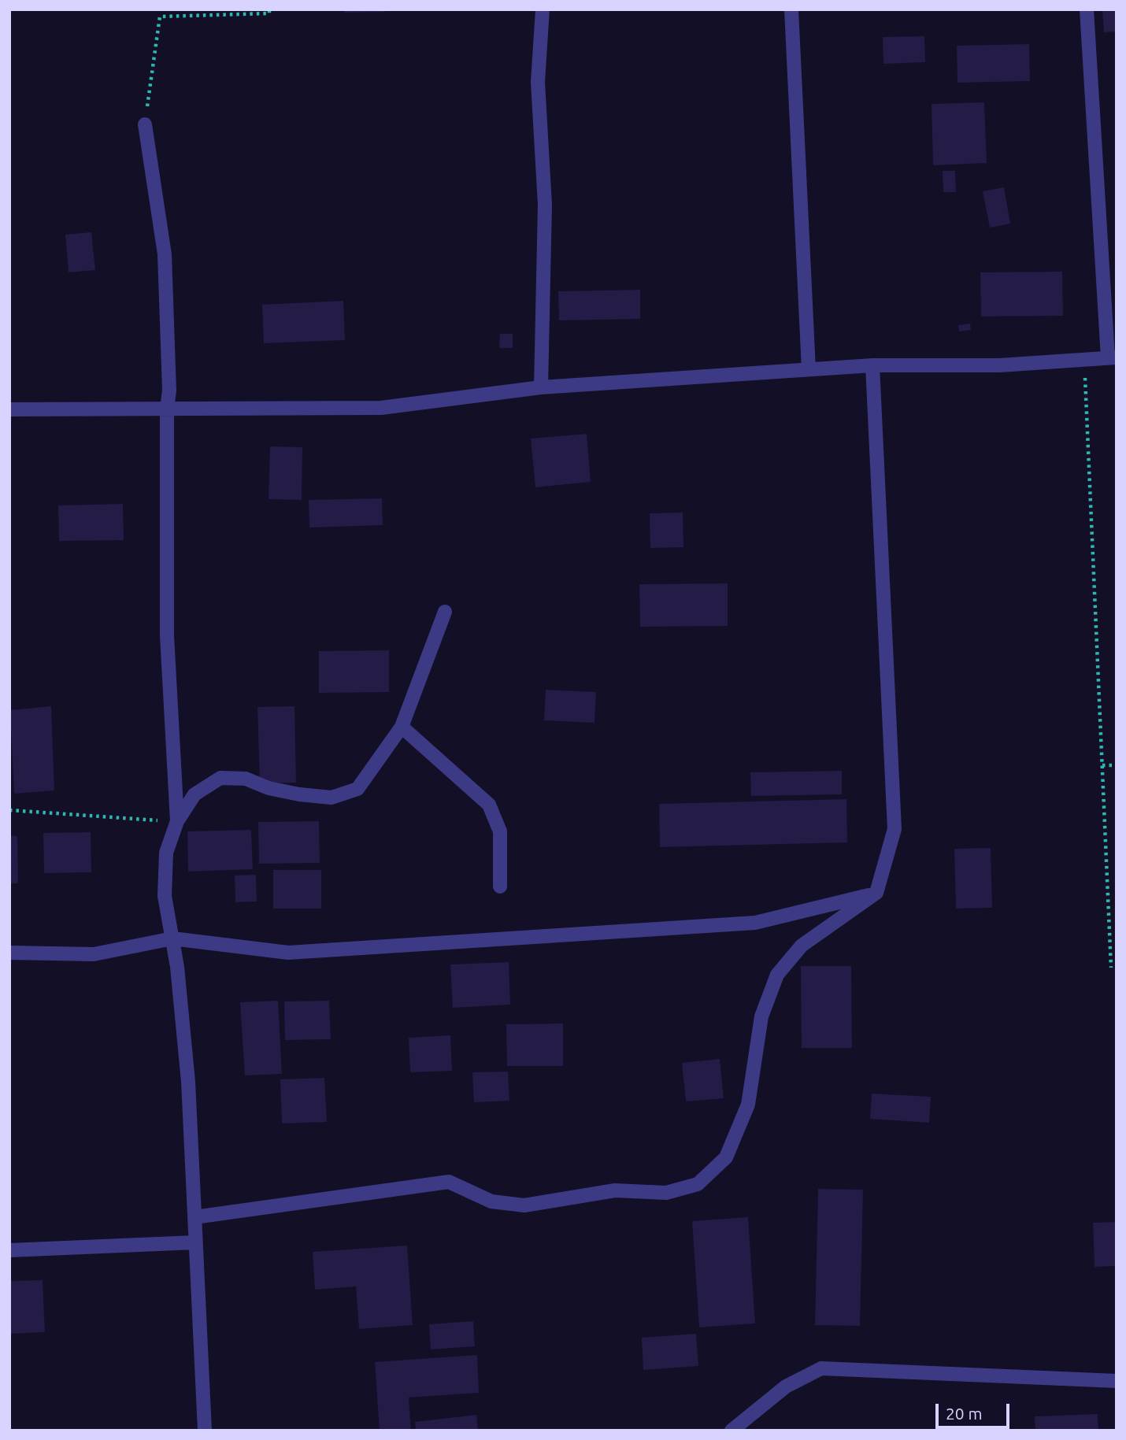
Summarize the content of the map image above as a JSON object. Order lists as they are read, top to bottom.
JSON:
{
  "scale_bar": "20 m"
}
